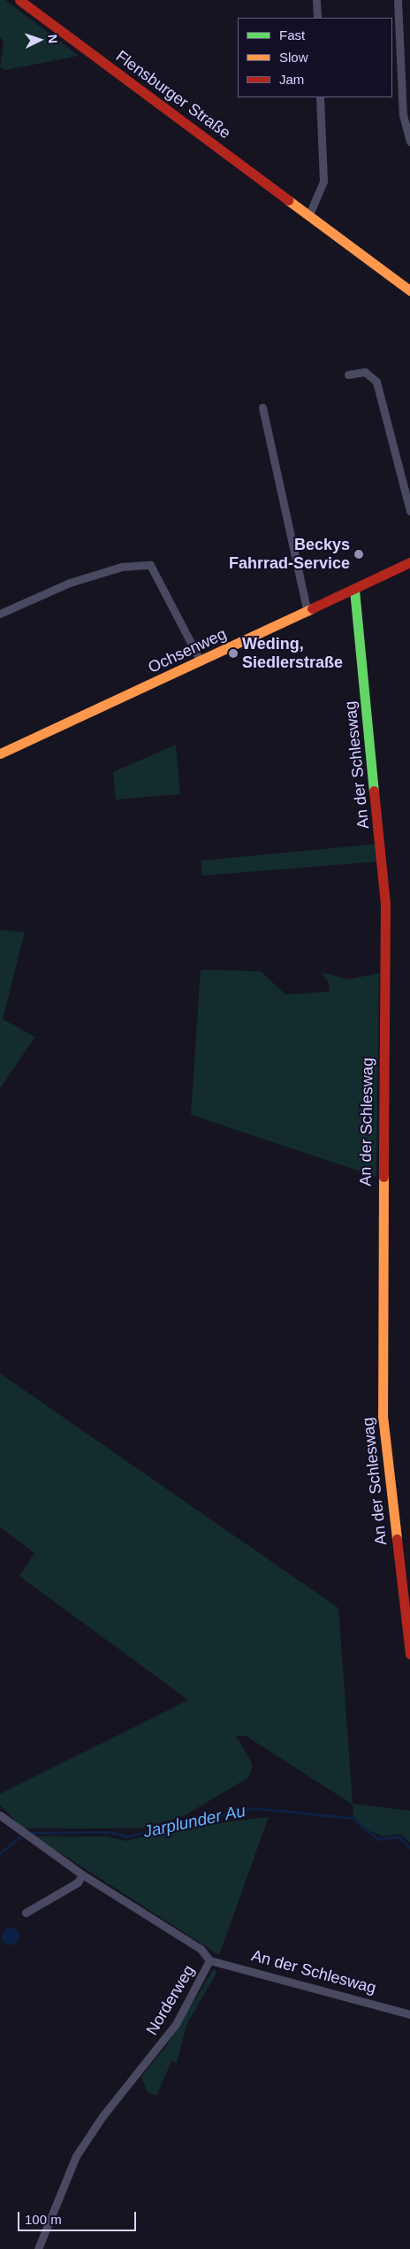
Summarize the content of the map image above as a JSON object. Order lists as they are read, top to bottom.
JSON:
{
  "streets": {
    "street": [
      "Flensburger Straße",
      "Ochsenweg",
      "An der Schleswag",
      "Norderweg"
    ]
  },
  "crossings": [
    ["Ochsenweg", "An der Schleswag"],
    ["An der Schleswag", "Norderweg"]
  ],
  "water": ["Jarplunder Au"],
  "places": ["Beckys Fahrrad-Service", "Weding, Siedlerstraße"],
  "legend": ["Fast", "Slow", "Jam"],
  "scale_bar": "100 m",
  "north": "right"
}
